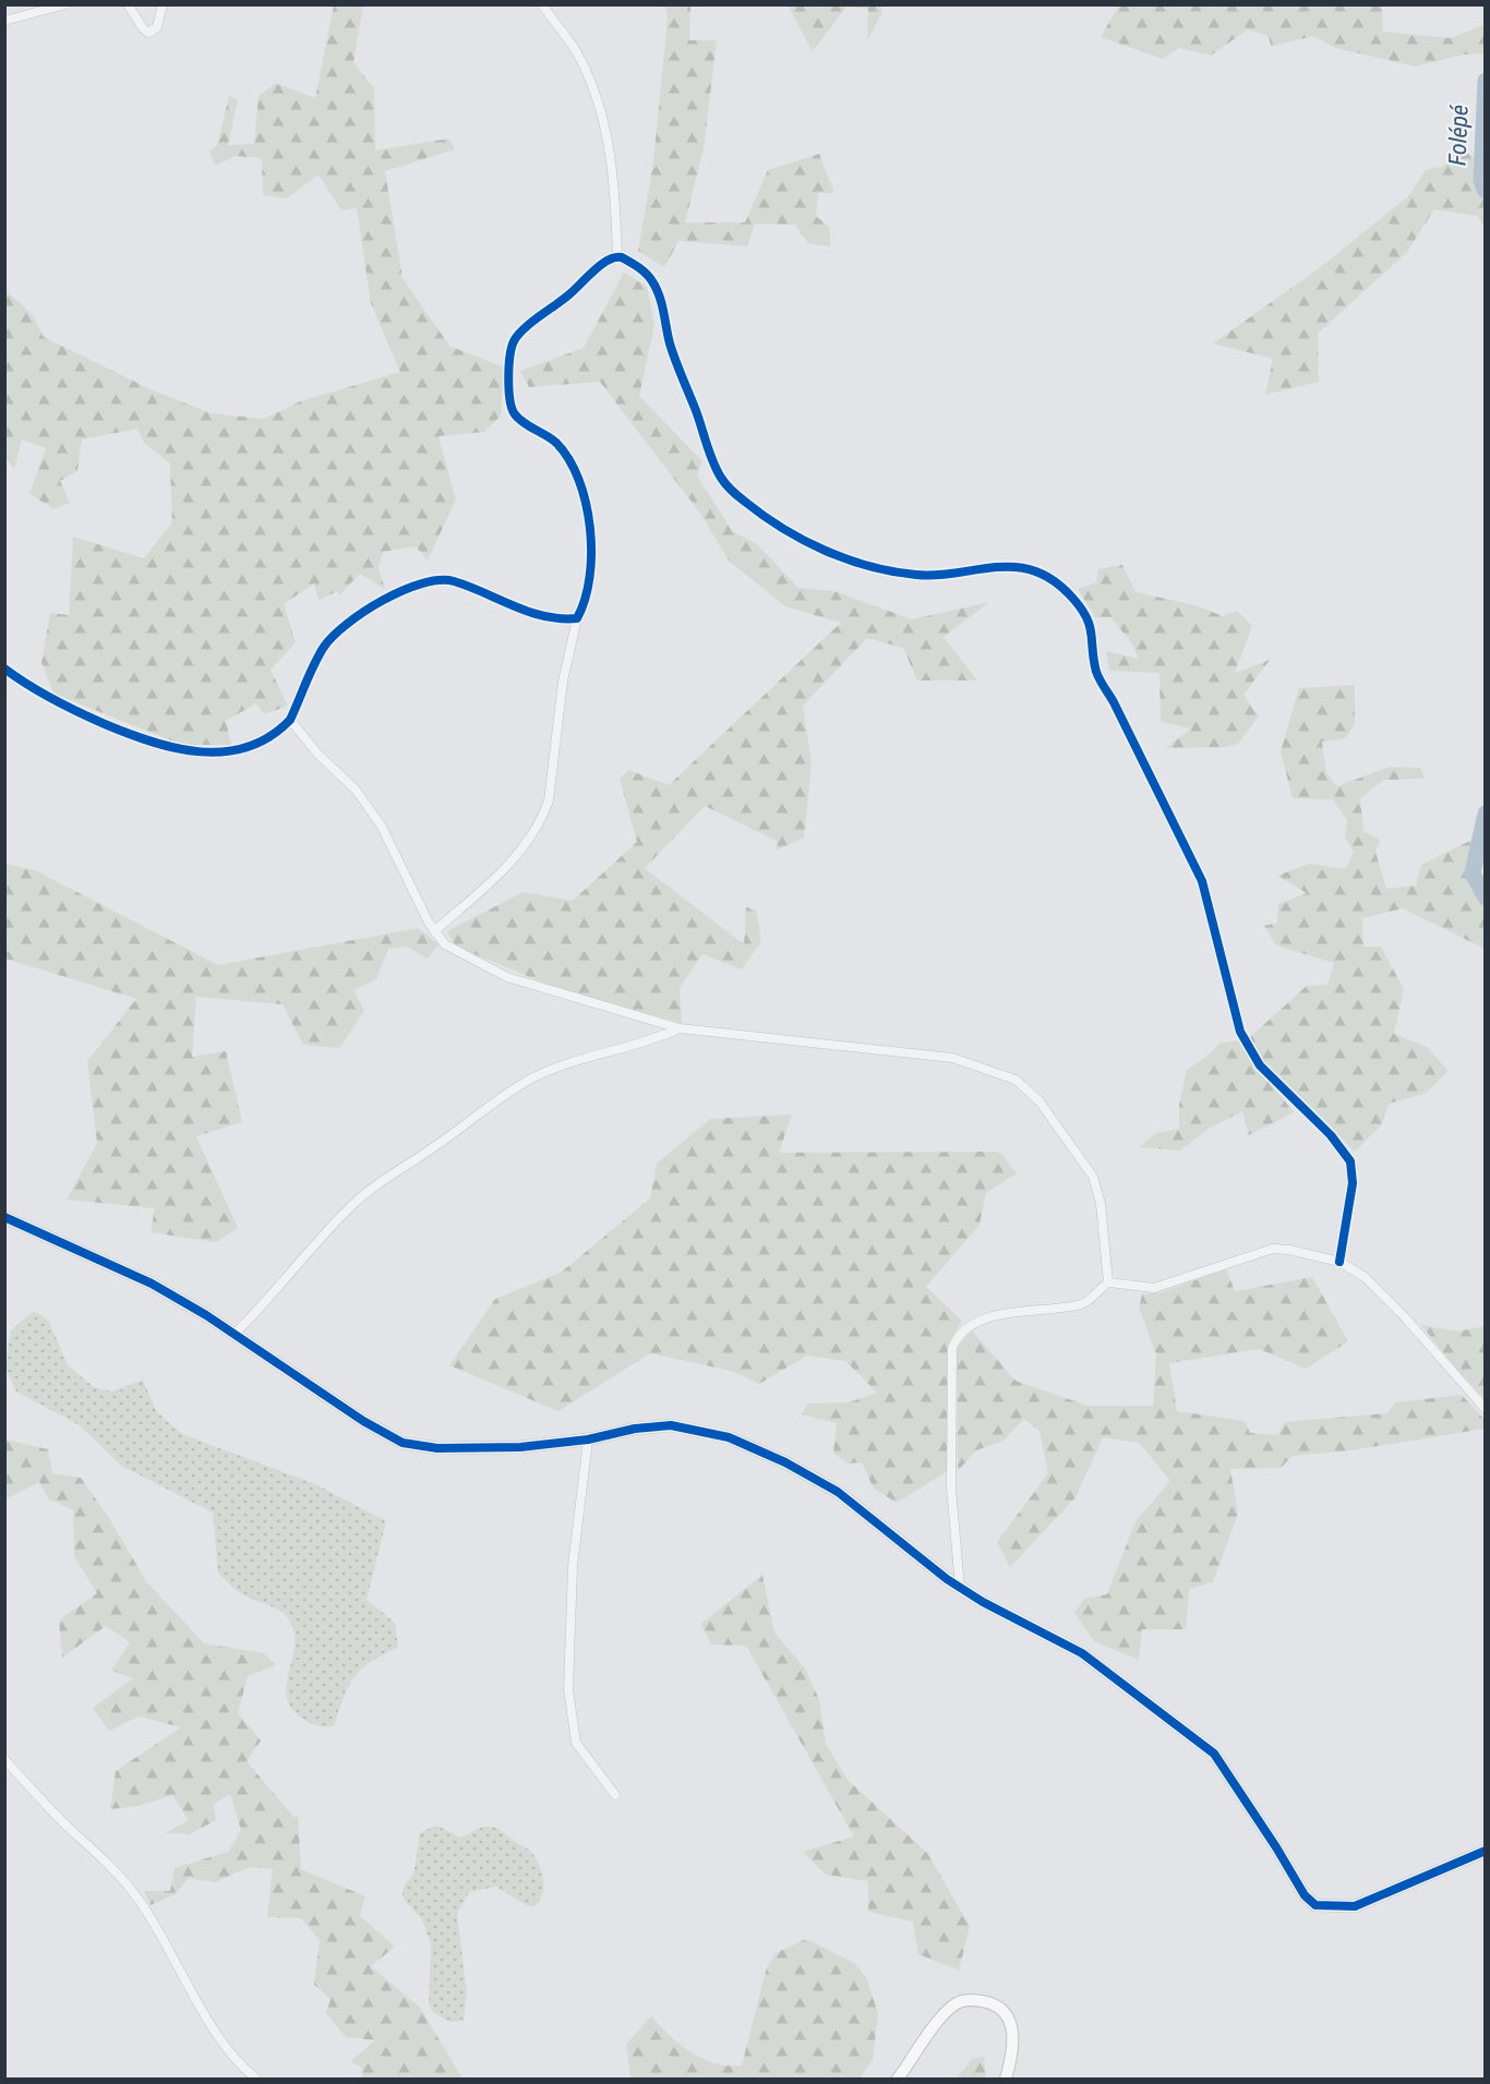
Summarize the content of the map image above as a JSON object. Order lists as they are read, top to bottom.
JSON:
{
  "water": ["Folépé"]
}
